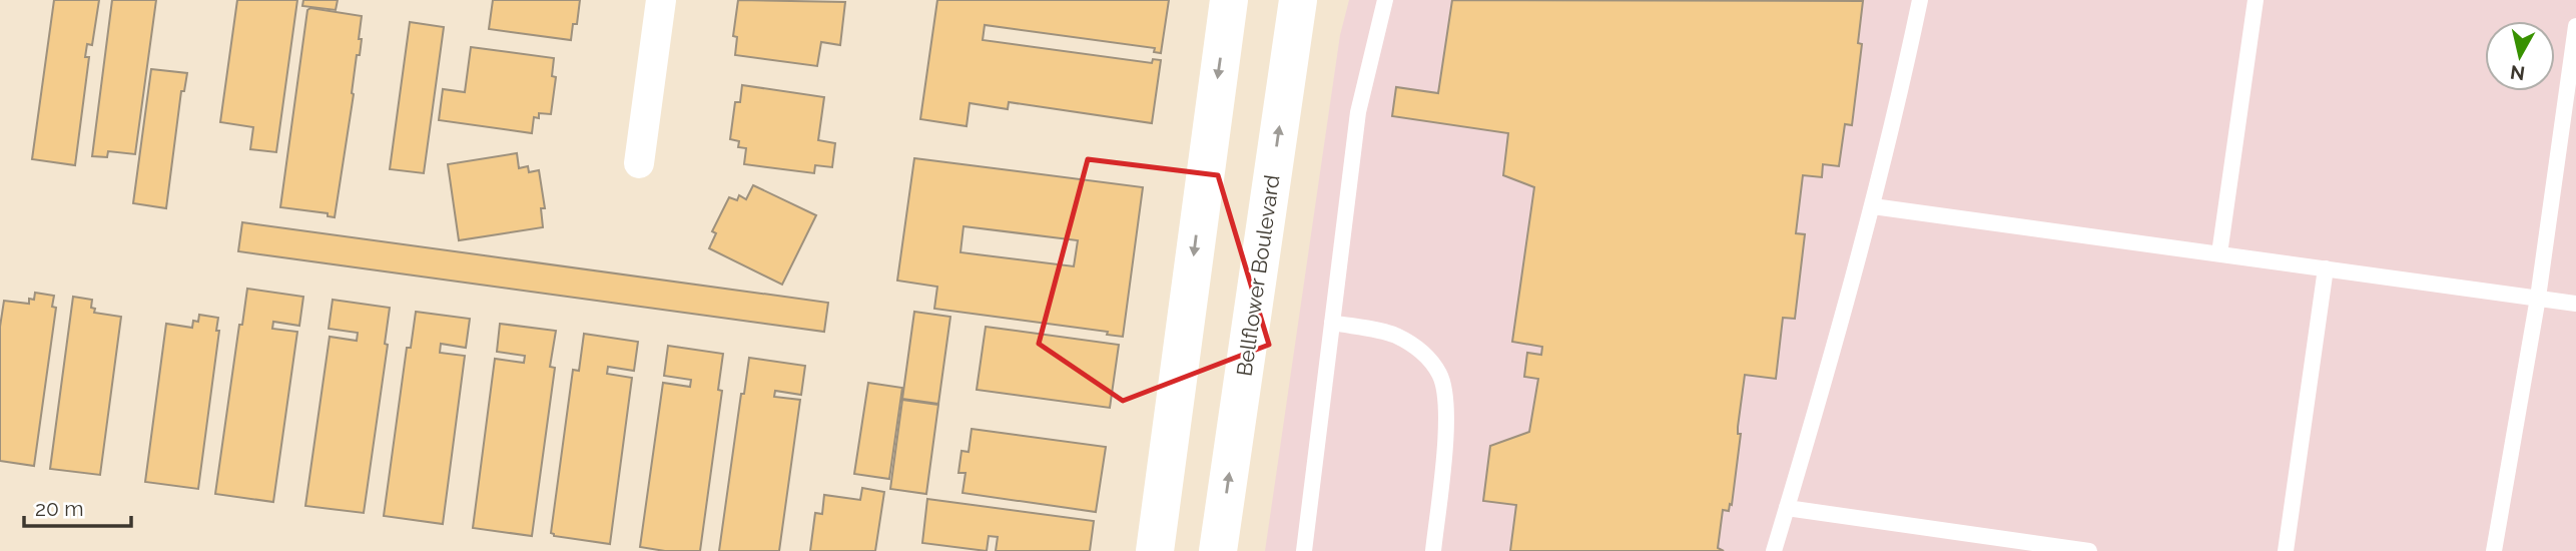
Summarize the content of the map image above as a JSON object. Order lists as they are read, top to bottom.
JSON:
{
  "streets": {
    "main road": ["Bellflower Boulevard"]
  },
  "scale_bar": "20 m",
  "north": "bottom"
}
